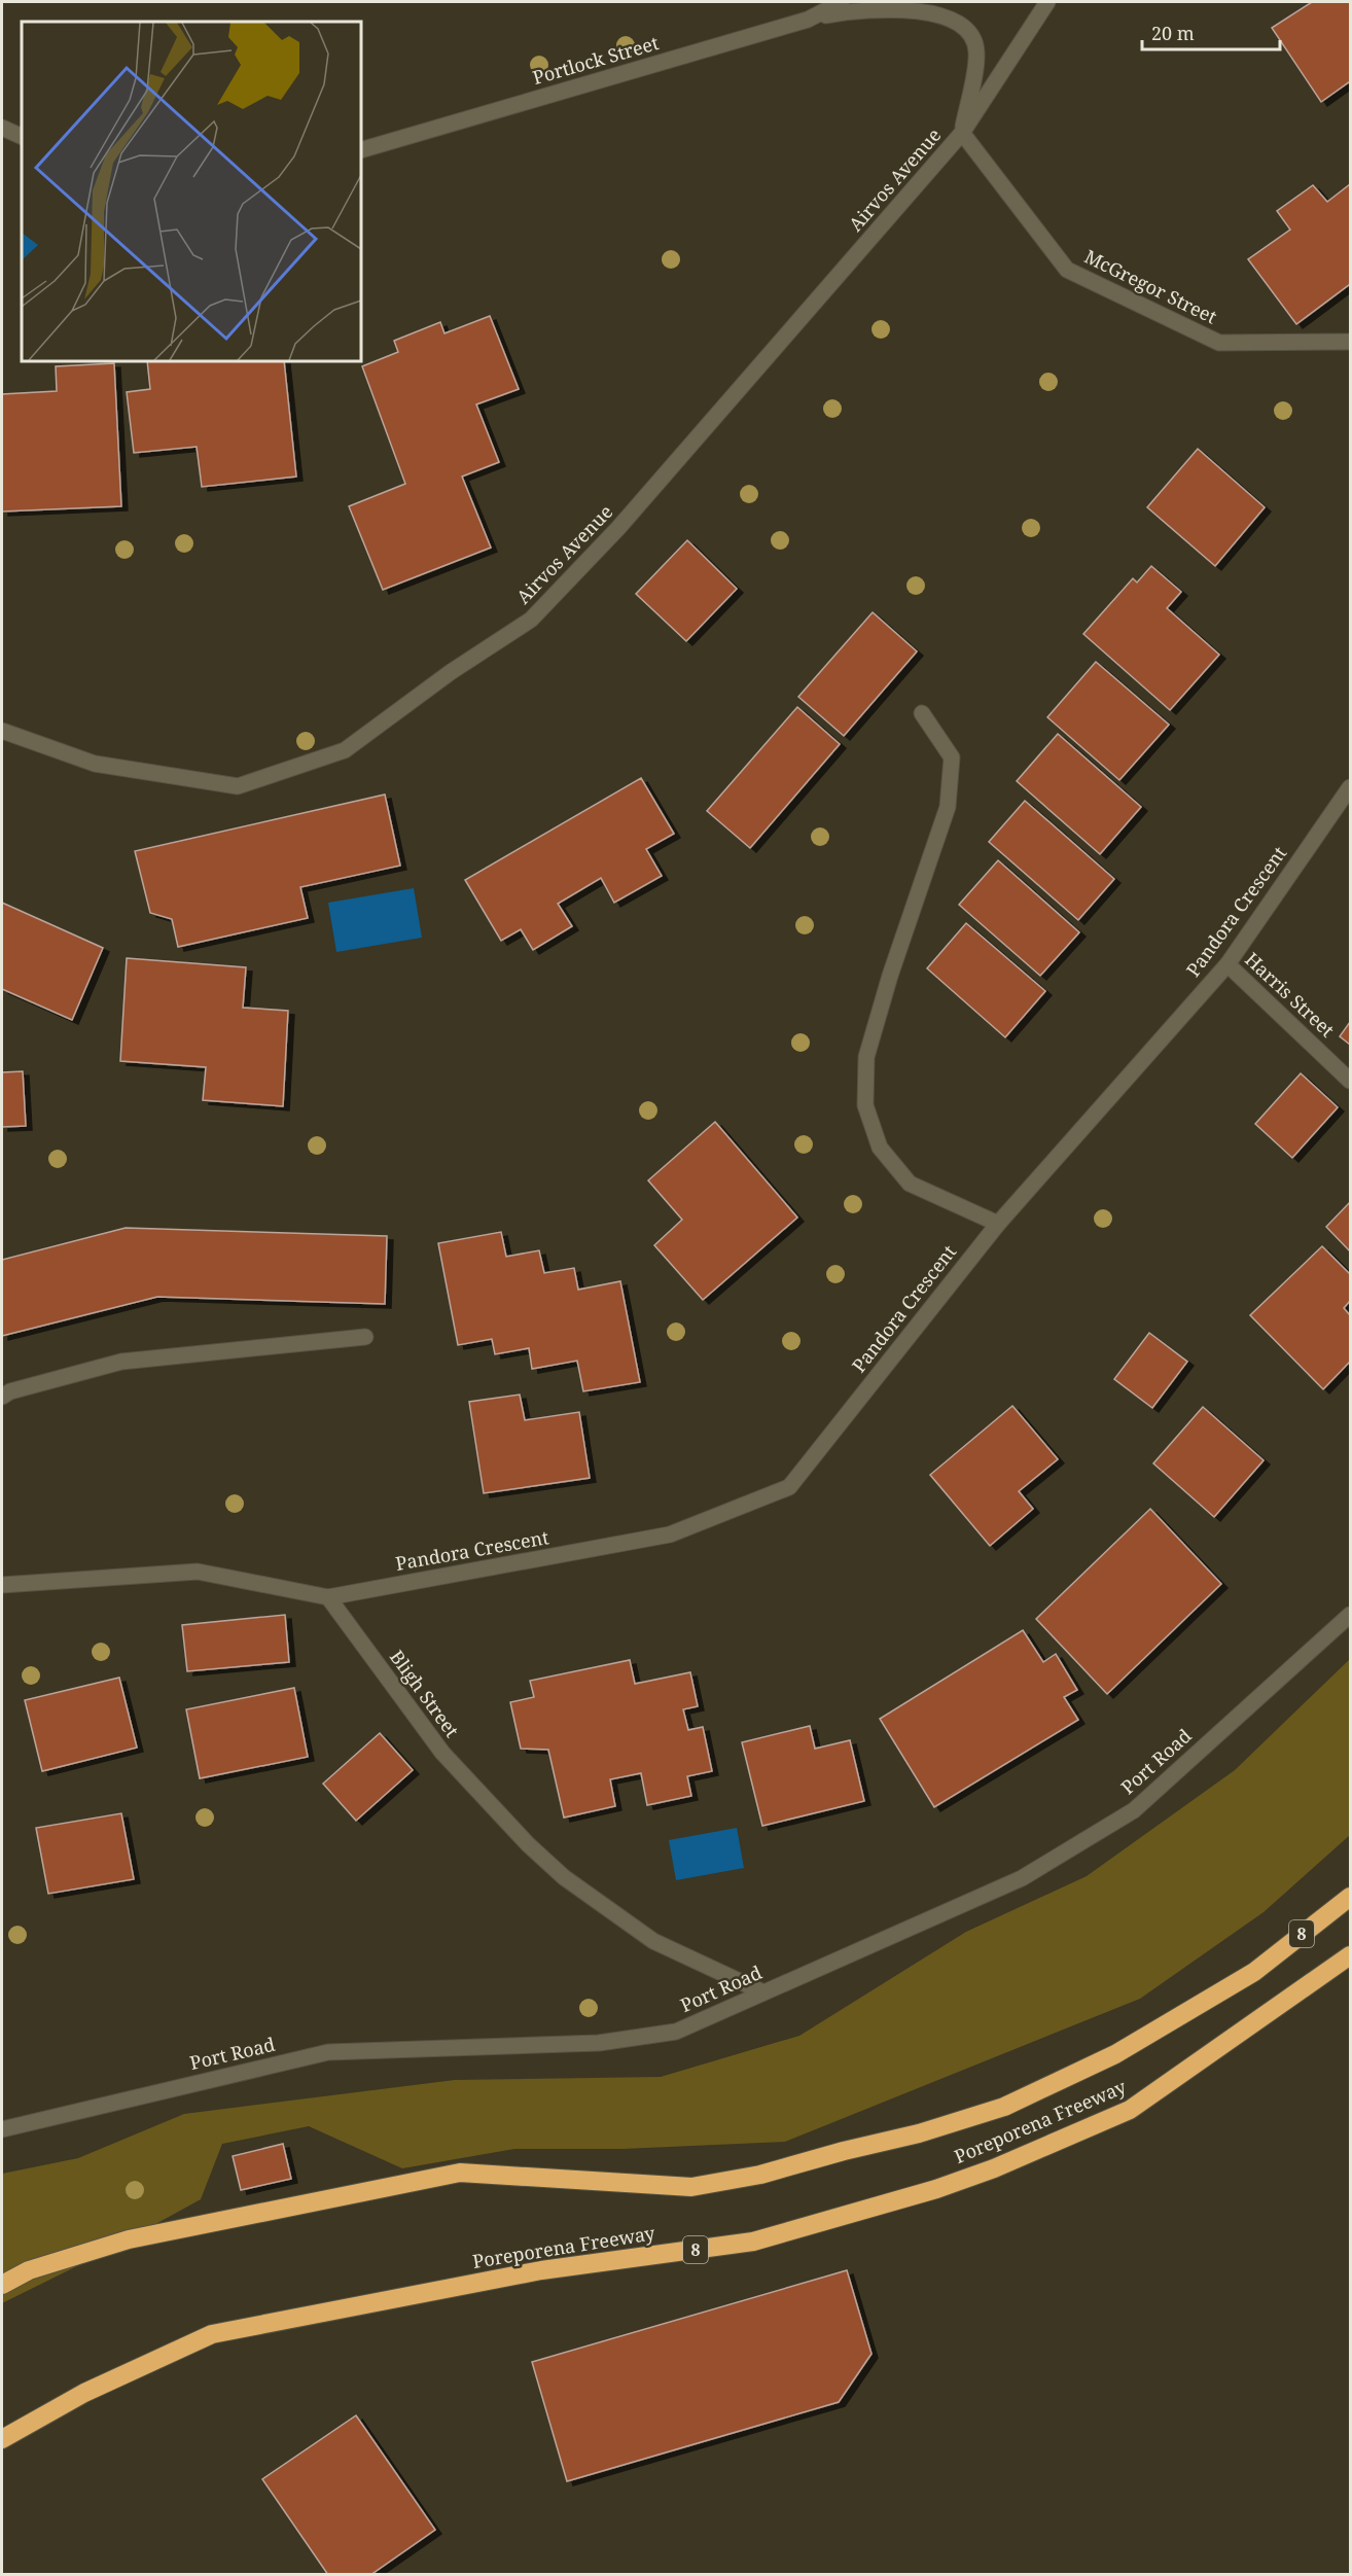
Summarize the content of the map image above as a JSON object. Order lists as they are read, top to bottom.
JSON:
{
  "streets": {
    "highway": ["8", "Poreporena Freeway"],
    "street": [
      "Portlock Street",
      "Airvos Avenue",
      "McGregor Street",
      "Pandora Crescent",
      "Harris Street",
      "Bligh Street",
      "Port Road"
    ]
  },
  "crossings": [
    ["Airvos Avenue", "McGregor Street"],
    ["Pandora Crescent", "Harris Street"],
    ["Pandora Crescent", "Bligh Street"],
    ["Bligh Street", "Port Road"]
  ],
  "scale_bar": "20 m"
}
